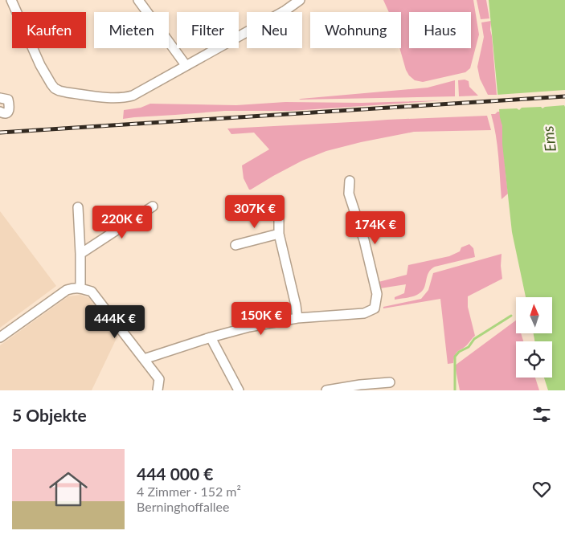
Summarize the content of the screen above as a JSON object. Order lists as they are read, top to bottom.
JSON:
{
  "water": ["Ems"],
  "north": "top",
  "page": {
    "chip": [
      "Kaufen",
      "Mieten",
      "Filter",
      "Neu",
      "Wohnung",
      "Haus"
    ],
    "price": [
      "307K €",
      "220K €",
      "174K €",
      "150K €",
      "444K €"
    ],
    "heading": "5 Objekte",
    "list": [
      {
        "name": "444 000 €",
        "note": "4 Zimmer · 152 m² · Berninghoffallee"
      }
    ]
  }
}
